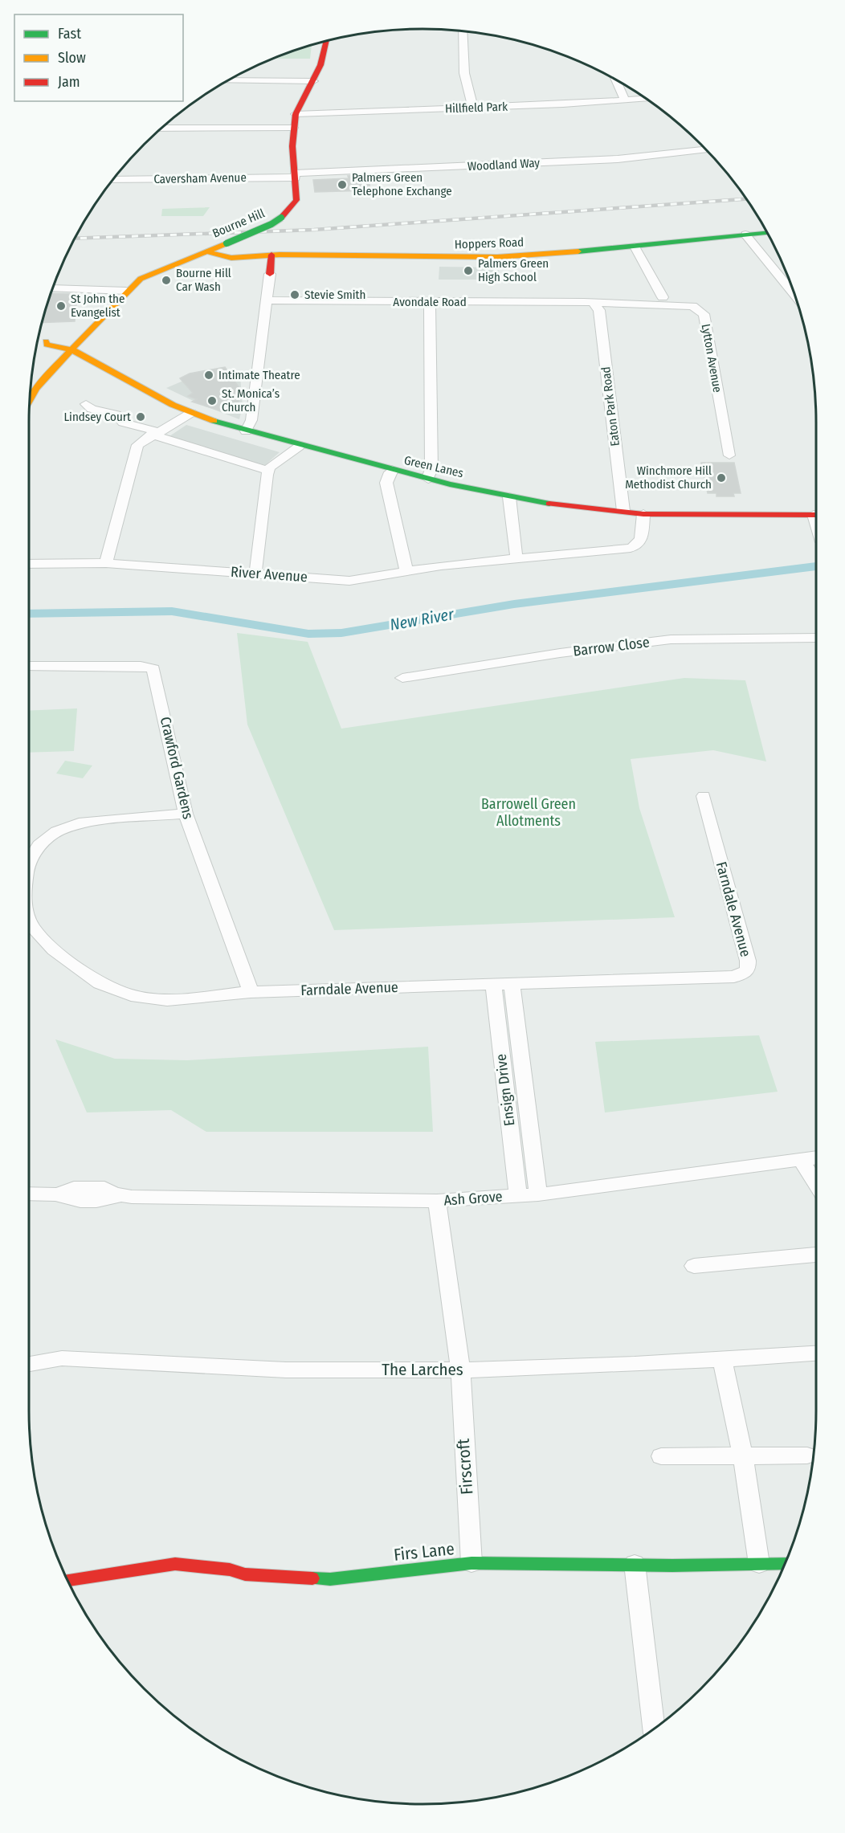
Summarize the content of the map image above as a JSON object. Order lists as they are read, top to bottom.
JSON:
{
  "streets": {
    "main road": [
      "Bourne Hill",
      "Hoppers Road",
      "Green Lanes",
      "Firs Lane"
    ],
    "street": [
      "Hillfield Park",
      "Woodland Way",
      "Caversham Avenue",
      "Avondale Road",
      "Lytton Avenue",
      "Eaton Park Road",
      "River Avenue",
      "Barrow Close",
      "Crawford Gardens",
      "Farndale Avenue",
      "Ensign Drive",
      "Ash Grove",
      "The Larches",
      "Firscroft"
    ]
  },
  "crossings": [
    ["Hillfield Park", "Bourne Hill"],
    ["Woodland Way", "Caversham Avenue"],
    ["Woodland Way", "Bourne Hill"],
    ["Caversham Avenue", "Bourne Hill"],
    ["Bourne Hill", "Hoppers Road"],
    ["Bourne Hill", "Green Lanes"],
    ["Avondale Road", "Lytton Avenue"],
    ["Avondale Road", "Eaton Park Road"],
    ["Lytton Avenue", "Eaton Park Road"],
    ["Eaton Park Road", "Green Lanes"],
    ["Green Lanes", "River Avenue"],
    ["Crawford Gardens", "Farndale Avenue"],
    ["Farndale Avenue", "Ensign Drive"],
    ["Ensign Drive", "Ash Grove"],
    ["Ash Grove", "Firscroft"],
    ["The Larches", "Firscroft"],
    ["Firscroft", "Firs Lane"]
  ],
  "water": ["New River"],
  "parks": ["Barrowell Green Allotments"],
  "places": [
    "Palmers Green Telephone Exchange",
    "Palmers Green High School",
    "Bourne Hill Car Wash",
    "Stevie Smith",
    "St John the Evangelist",
    "Intimate Theatre",
    "St. Monica’s Church",
    "Lindsey Court",
    "Winchmore Hill Methodist Church"
  ],
  "legend": ["Fast", "Slow", "Jam"]
}
